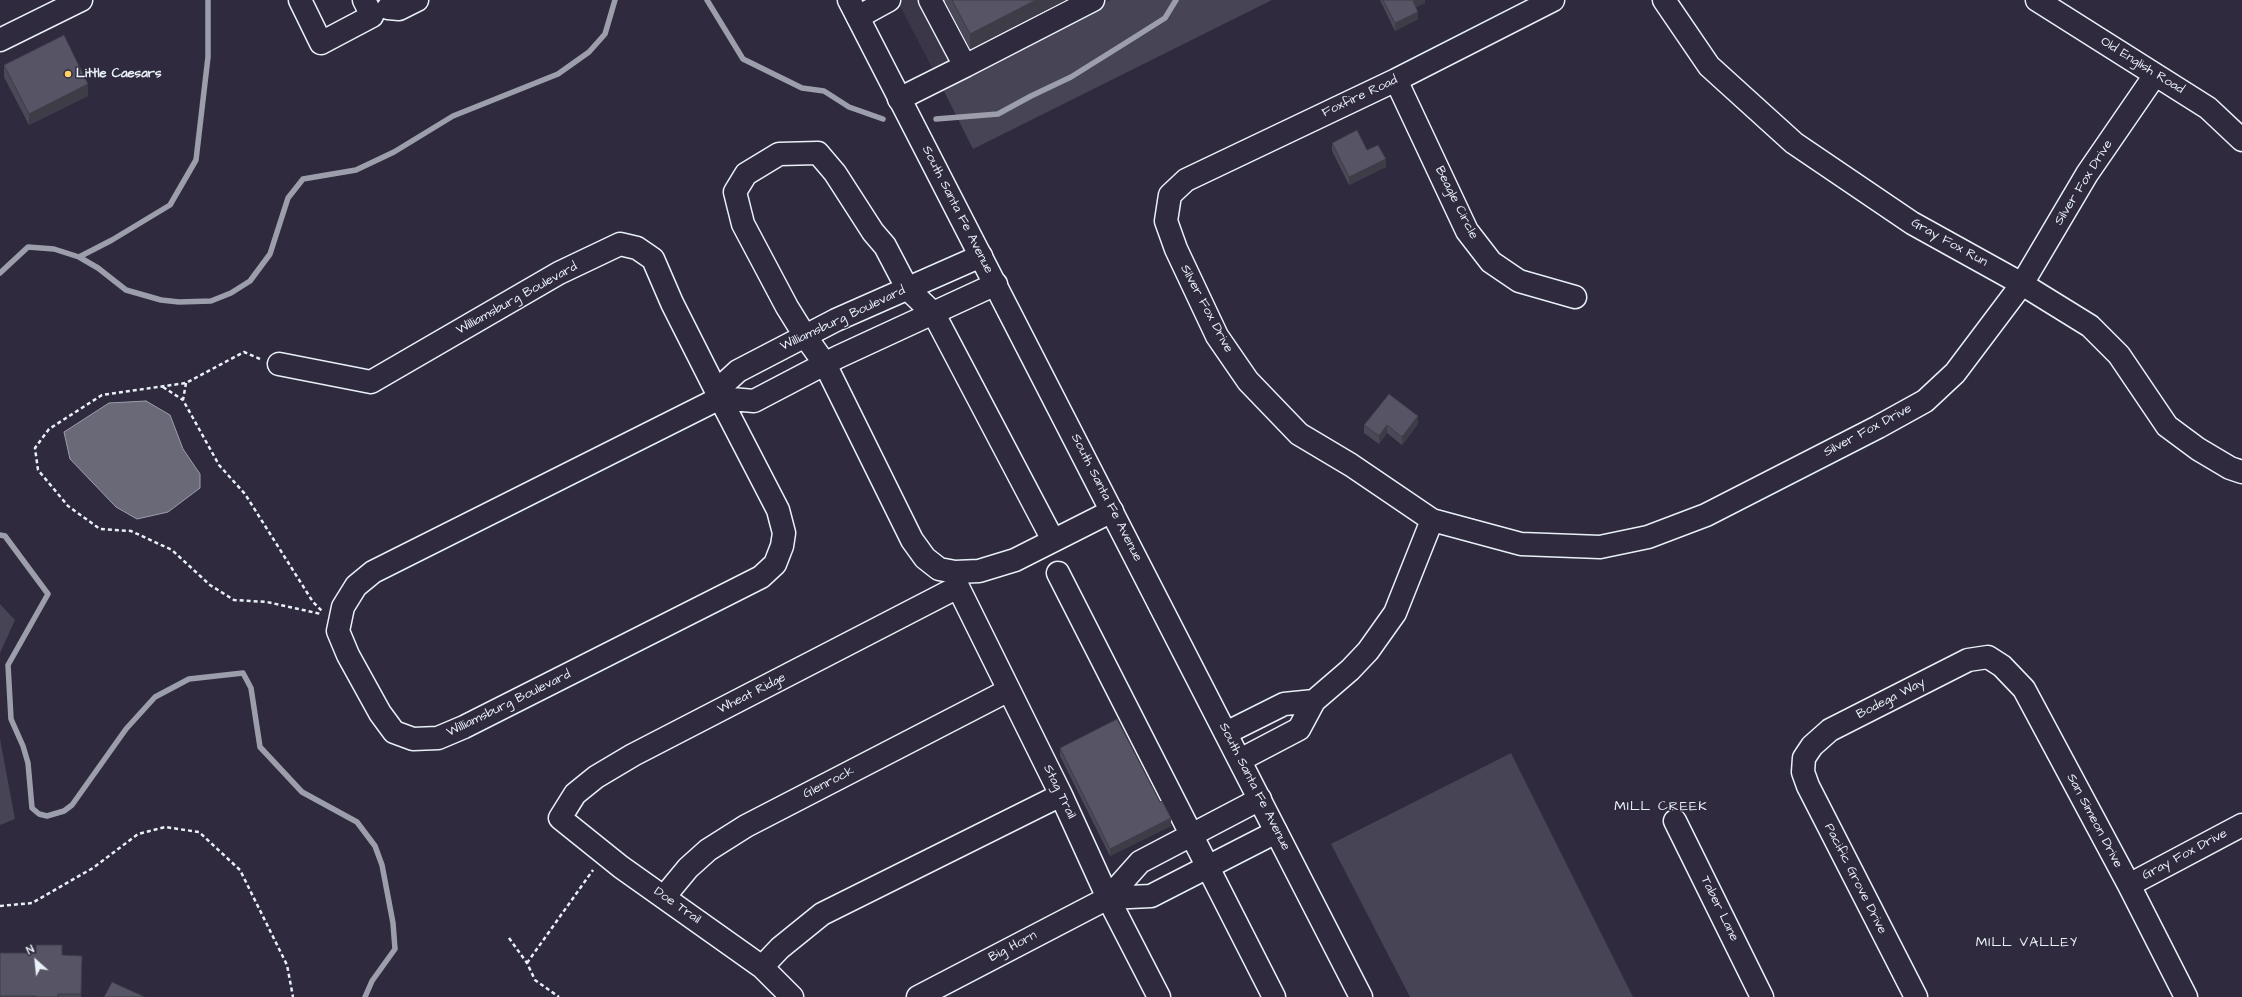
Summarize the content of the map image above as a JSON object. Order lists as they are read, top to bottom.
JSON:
{
  "streets": {
    "street": [
      "Old English Road",
      "Foxfire Road",
      "Silver Fox Drive",
      "Beagle Circle",
      "South Santa Fe Avenue",
      "Gray Fox Run",
      "Williamsburg Boulevard",
      "Wheat Ridge",
      "Bodega Way",
      "Glenrock",
      "Stag Trail",
      "San Simeon Drive",
      "Gray Fox Drive",
      "Pacific Grove Drive",
      "Doe Trail",
      "Taber Lane",
      "Big Horn"
    ]
  },
  "crossings": [
    ["Old English Road", "Silver Fox Drive"],
    ["Foxfire Road", "Silver Fox Drive"],
    ["Foxfire Road", "Beagle Circle"],
    ["Silver Fox Drive", "Gray Fox Run"],
    ["South Santa Fe Avenue", "Williamsburg Boulevard"],
    ["South Santa Fe Avenue", "Big Horn"],
    ["Wheat Ridge", "Stag Trail"],
    ["Wheat Ridge", "Doe Trail"],
    ["Bodega Way", "San Simeon Drive"],
    ["Bodega Way", "Pacific Grove Drive"],
    ["Glenrock", "Stag Trail"],
    ["Glenrock", "Doe Trail"],
    ["Stag Trail", "Big Horn"],
    ["San Simeon Drive", "Gray Fox Drive"]
  ],
  "districts": ["MILL CREEK", "MILL VALLEY"],
  "places": ["Little Caesars"],
  "north": "top left"
}
